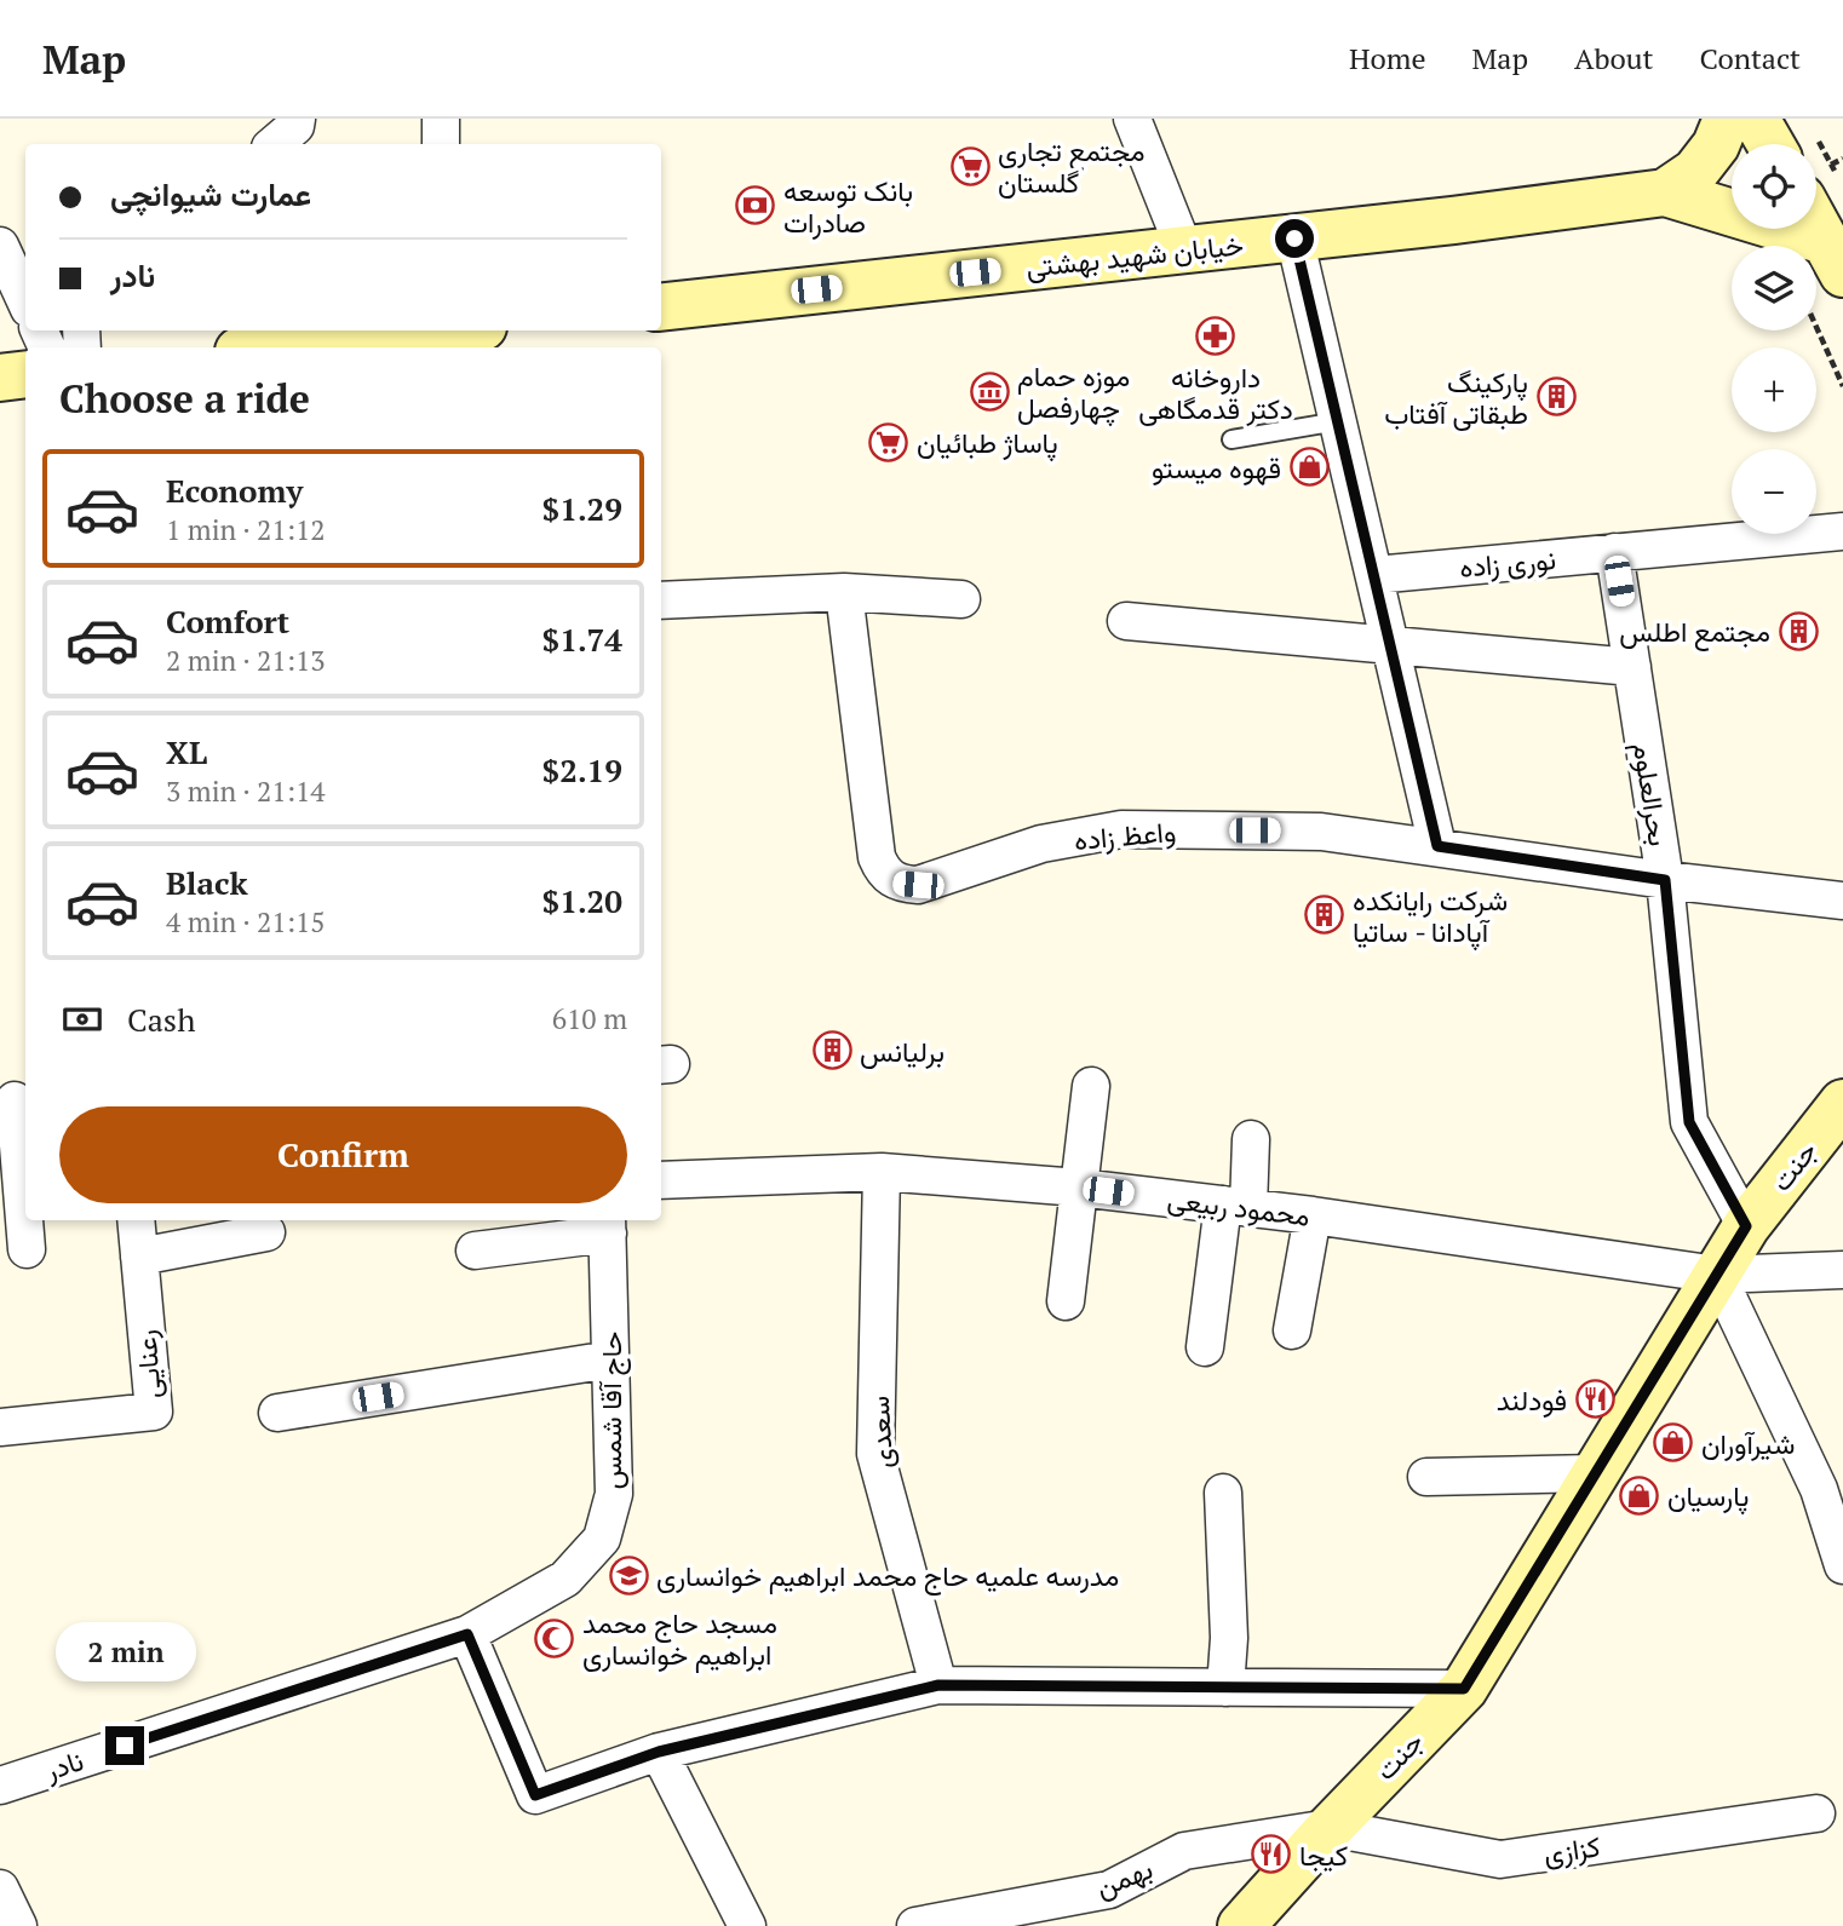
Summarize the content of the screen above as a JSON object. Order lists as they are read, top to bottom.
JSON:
{
  "streets": {
    "main road": ["خیابان شهید بهشتی", "جنت"],
    "street": [
      "نوری زاده",
      "بحرالعلوم",
      "واعظ زاده",
      "محمود ربیعی",
      "رعنایی",
      "حاج آقا شمس",
      "سعدی",
      "نادر",
      "کزازی",
      "بهمن"
    ]
  },
  "crossings": [
    ["نوری زاده", "بحرالعلوم"],
    ["بحرالعلوم", "واعظ زاده"],
    ["بحرالعلوم", "جنت"],
    ["جنت", "محمود ربیعی"],
    ["جنت", "کزازی"],
    ["جنت", "بهمن"],
    ["محمود ربیعی", "سعدی"],
    ["حاج آقا شمس", "نادر"],
    ["کزازی", "بهمن"]
  ],
  "places": {
    "supermarket": ["مجتمع تجاری گلستان", "پاساژ طبائیان"],
    "bank": ["بانک توسعه صادرات"],
    "pharmacy": ["داروخانه دکتر قدمگاهی"],
    "museum": ["موزه حمام چهارفصل"],
    "building": [
      "پارکینگ طبقاتی آفتاب",
      "مجتمع اطلس",
      "شرکت رایانکده آپادانا - ساتیا",
      "برلیانس"
    ],
    "shop": ["قهوه میستو", "شیرآوران", "پارسیان"],
    "restaurant": ["فودلند", "کیجا"],
    "school or university": ["مدرسه علمیه حاج محمد ابراهیم خوانساری"],
    "mosque": ["مسجد حاج محمد ابراهیم خوانساری"]
  },
  "page": {
    "header": "Map",
    "nav": [
      "Home",
      "Map",
      "About",
      "Contact"
    ],
    "map_buttons": ["+", "−"],
    "banner": ["عمارت شیوانچی", "نادر"],
    "heading": "Choose a ride",
    "list": [
      {
        "name": "Economy",
        "note": "1 min · 21:12",
        "value": "$1.29"
      },
      {
        "name": "Comfort",
        "note": "2 min · 21:13",
        "value": "$1.74"
      },
      {
        "name": "XL",
        "note": "3 min · 21:14",
        "value": "$2.19"
      },
      {
        "name": "Black",
        "note": "4 min · 21:15",
        "value": "$1.20"
      }
    ],
    "pay": ["Cash", "610 m"],
    "buttons": "Confirm",
    "bubble": "2 min"
  }
}
